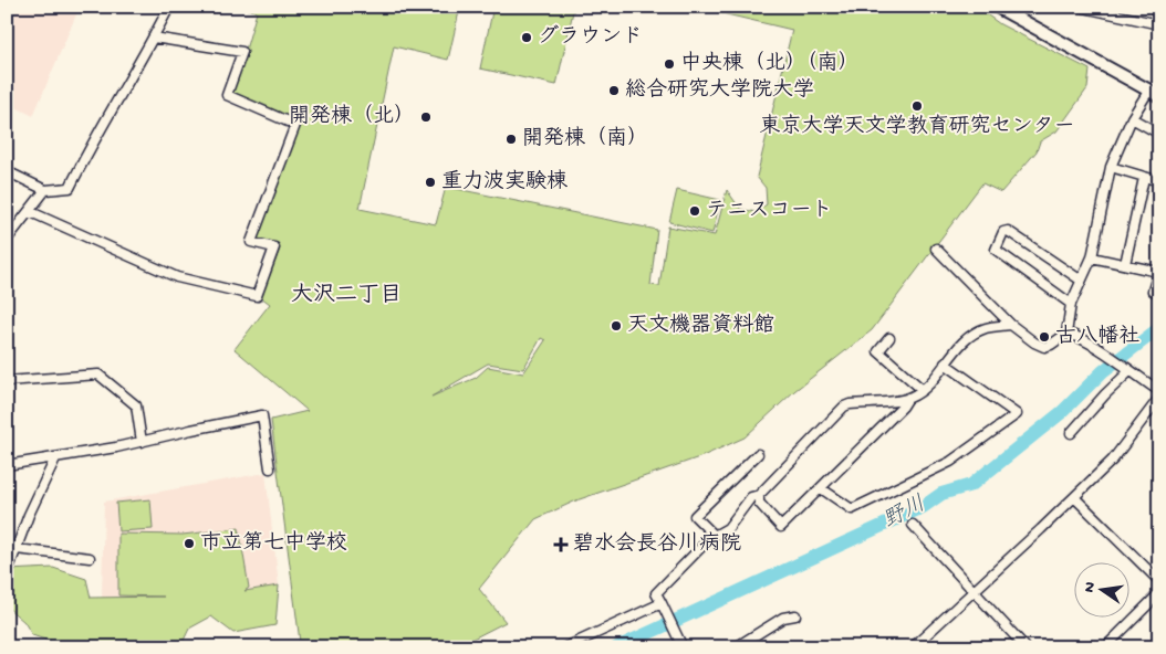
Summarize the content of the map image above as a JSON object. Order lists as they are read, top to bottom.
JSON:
{
  "districts": ["大沢二丁目"],
  "water": ["野川"],
  "places": {
    "other": [
      "グラウンド",
      "中央棟（北）（南）",
      "総合研究大学院大学",
      "東京大学天文学教育研究センター",
      "開発棟（北）",
      "開発棟（南）",
      "重力波実験棟",
      "テニスコート",
      "天文機器資料館",
      "古八幡社",
      "市立第七中学校"
    ],
    "health": ["碧水会長谷川病院"]
  },
  "north": "left"
}
